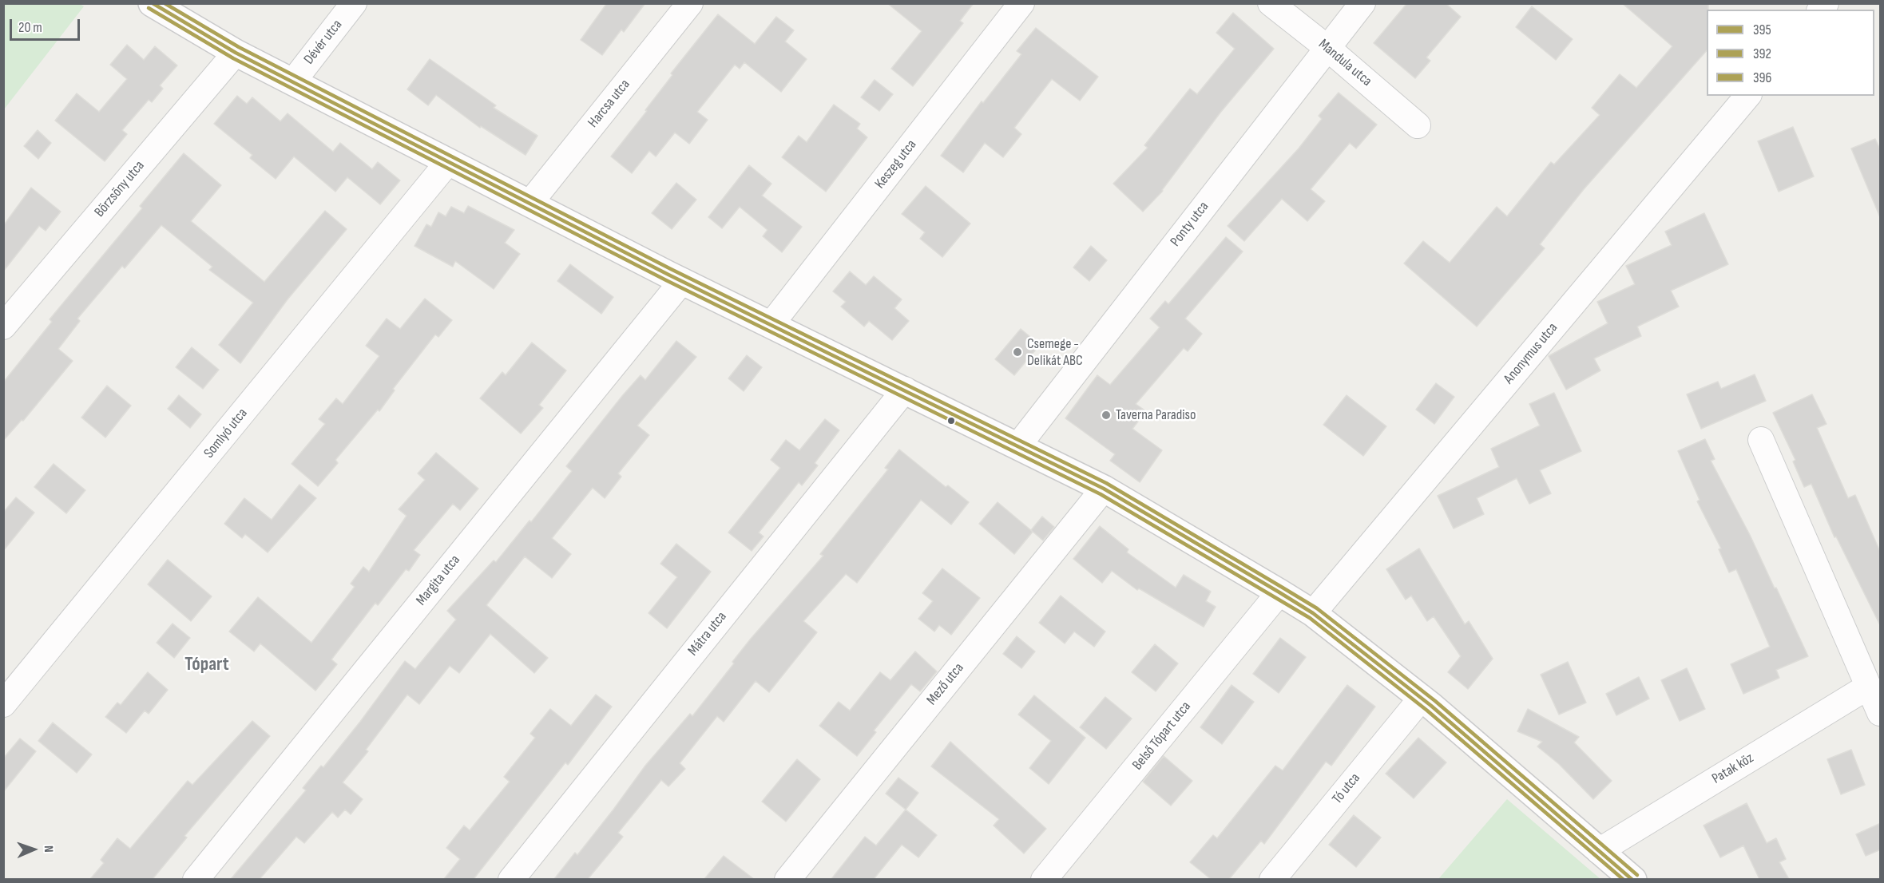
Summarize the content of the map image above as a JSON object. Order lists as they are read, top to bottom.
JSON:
{
  "streets": {
    "street": [
      "Dévér utca",
      "Mandula utca",
      "Harcsa utca",
      "Keszeg utca",
      "Börzsöny utca",
      "Ponty utca",
      "Anonymus utca",
      "Somlyó utca",
      "Margita utca",
      "Mátra utca",
      "Mező utca",
      "Belső Tópart utca",
      "Patak köz",
      "Tó utca"
    ]
  },
  "crossings": [
    ["Mandula utca", "Ponty utca"]
  ],
  "districts": ["Tópart"],
  "places": ["Csemege - Delikát ABC", "Taverna Paradiso"],
  "lines": ["transit line 395", "transit line 396", "transit line 392"],
  "legend": ["395", "392", "396"],
  "scale_bar": "20 m",
  "north": "right"
}
